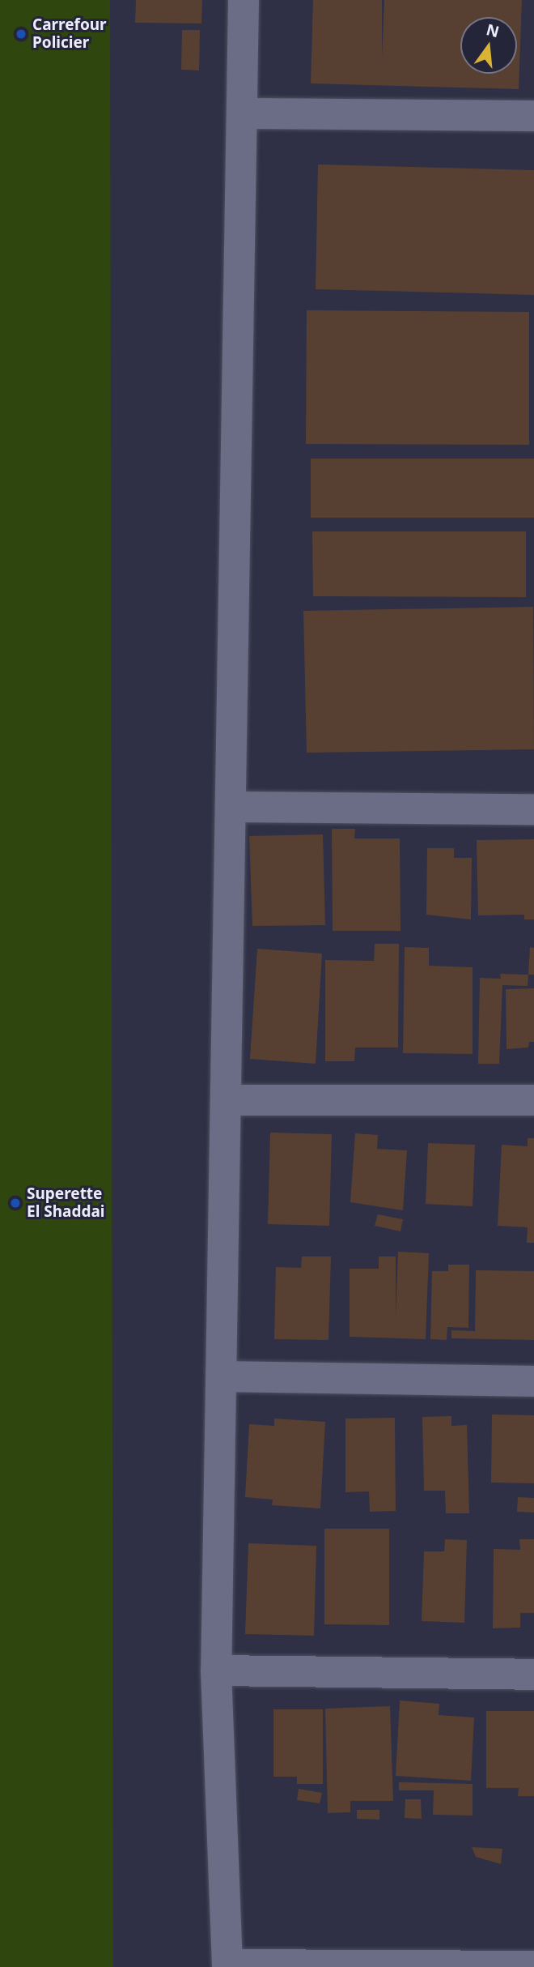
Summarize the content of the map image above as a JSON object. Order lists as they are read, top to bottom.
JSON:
{
  "places": ["Carrefour Policier", "Superette El Shaddai"],
  "north": "top"
}
